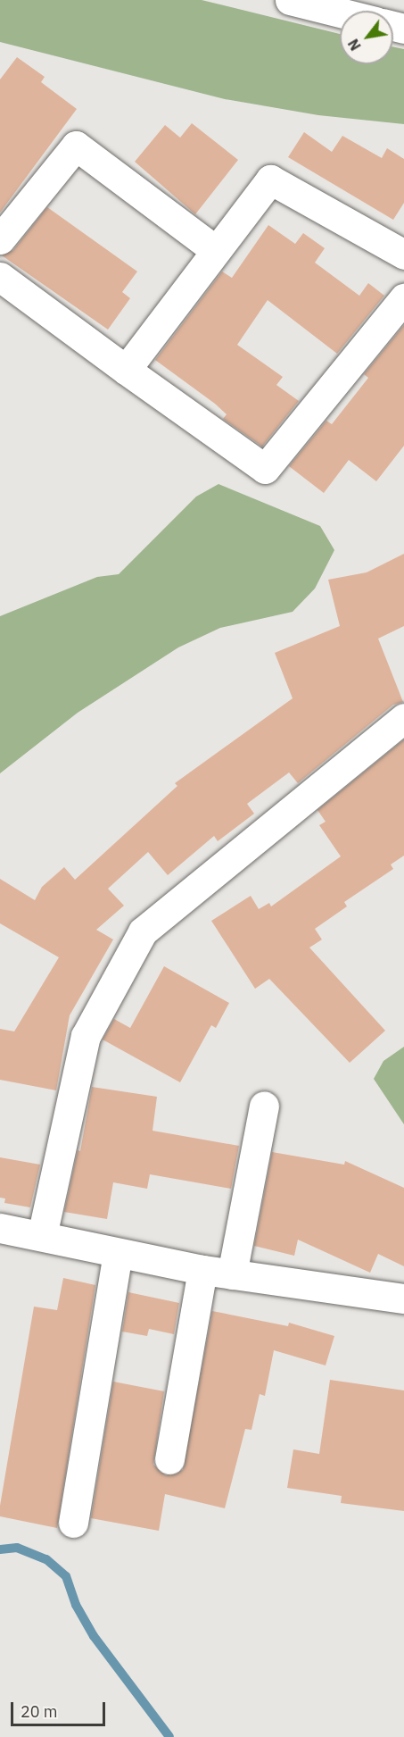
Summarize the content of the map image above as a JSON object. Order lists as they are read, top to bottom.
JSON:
{
  "scale_bar": "20 m",
  "north": "bottom left"
}
